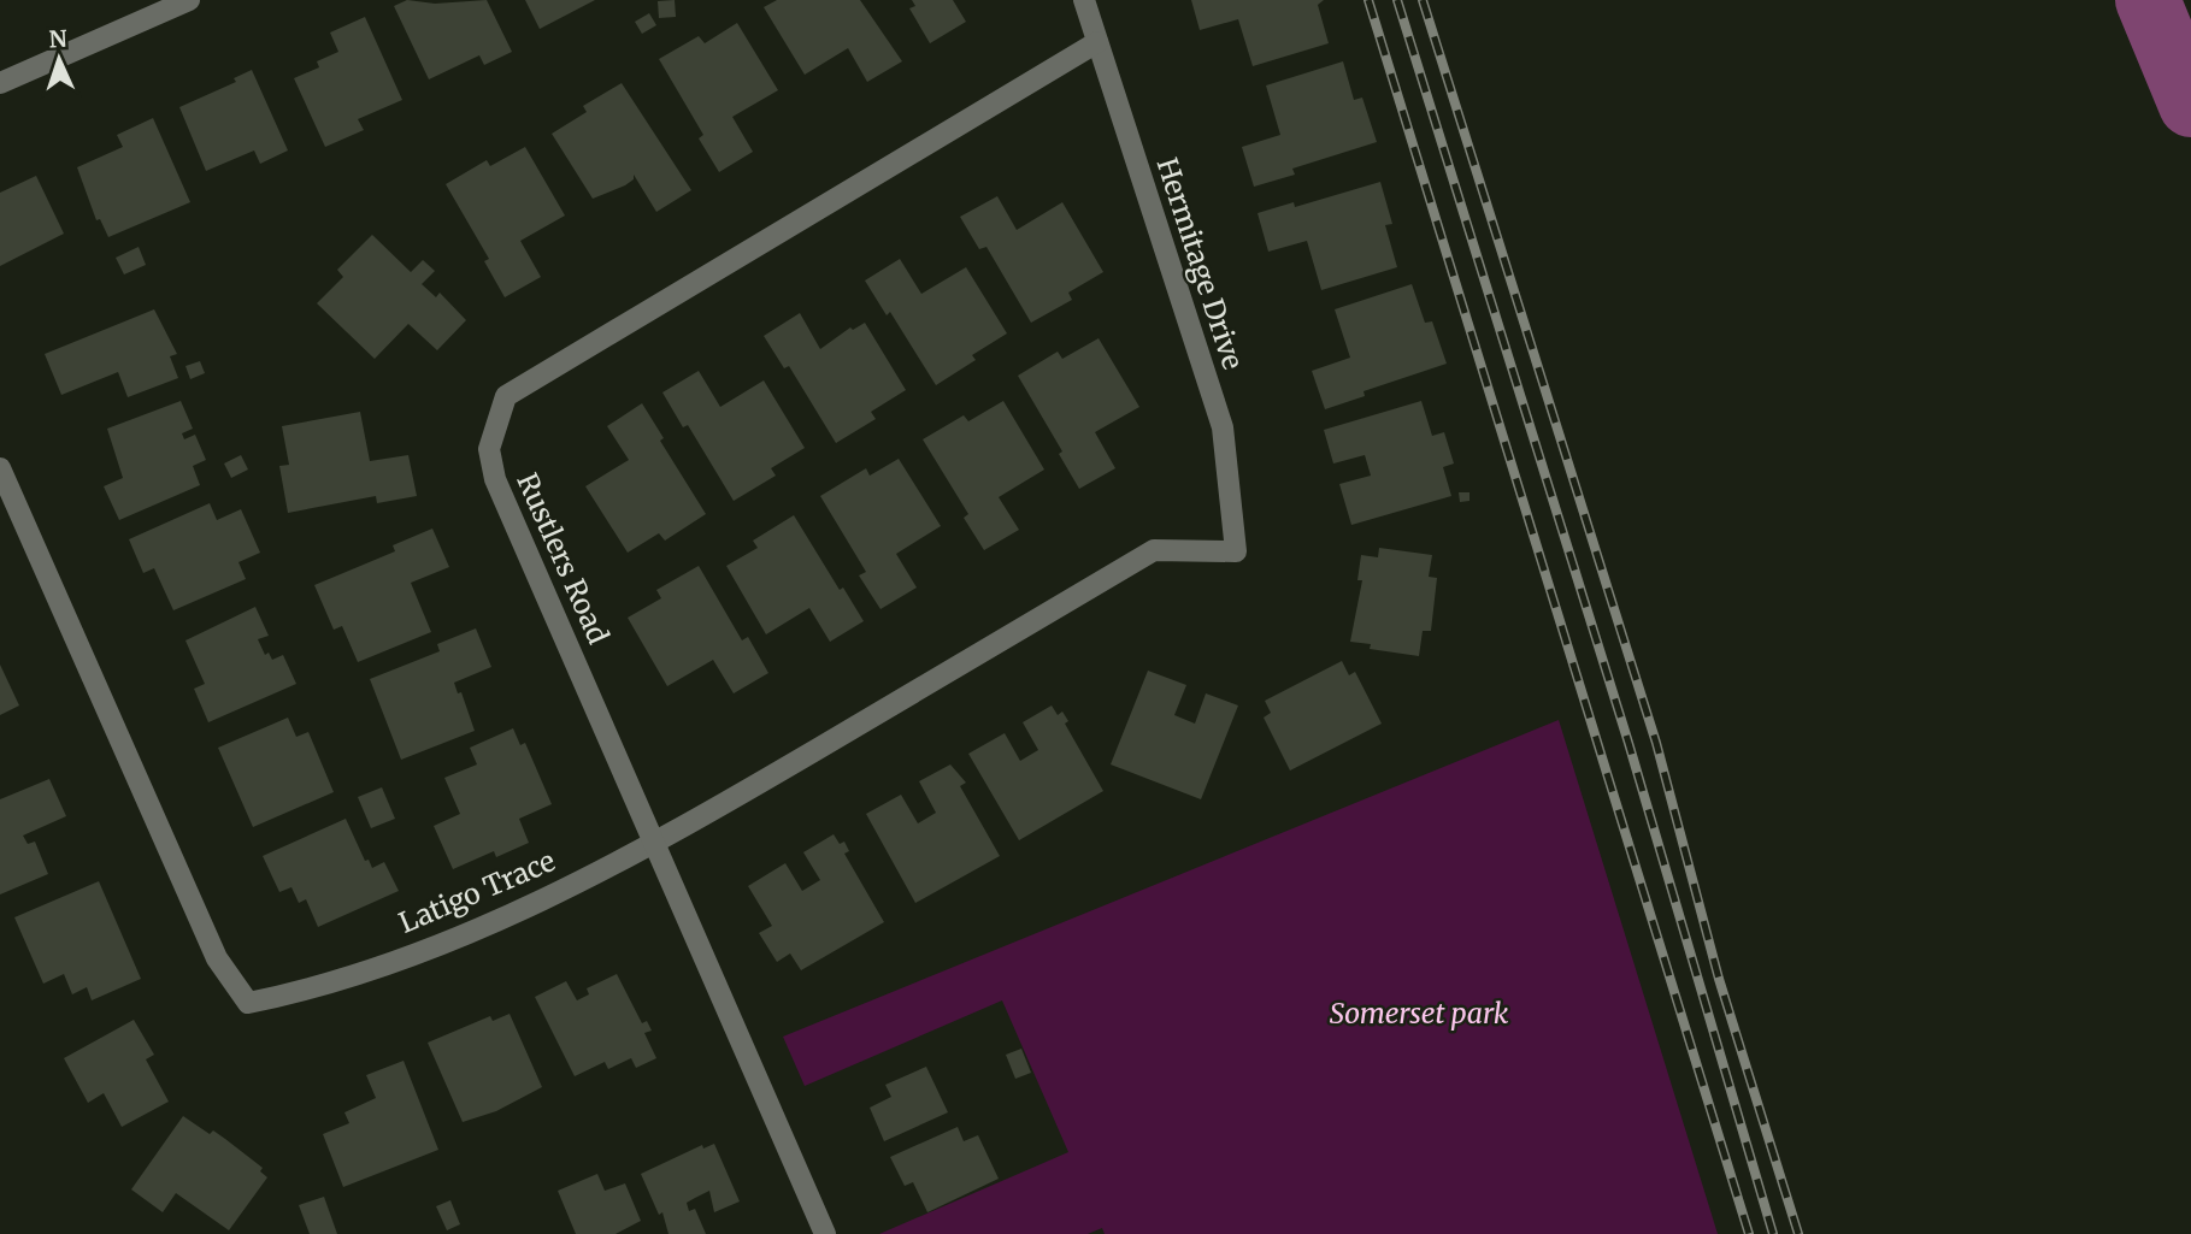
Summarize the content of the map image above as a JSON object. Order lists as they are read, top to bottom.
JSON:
{
  "streets": {
    "street": ["Hermitage Drive", "Rustlers Road", "Latigo Trace"]
  },
  "crossings": [
    ["Hermitage Drive", "Rustlers Road"],
    ["Hermitage Drive", "Latigo Trace"],
    ["Rustlers Road", "Latigo Trace"]
  ],
  "parks": ["Somerset park"],
  "north": "top"
}
